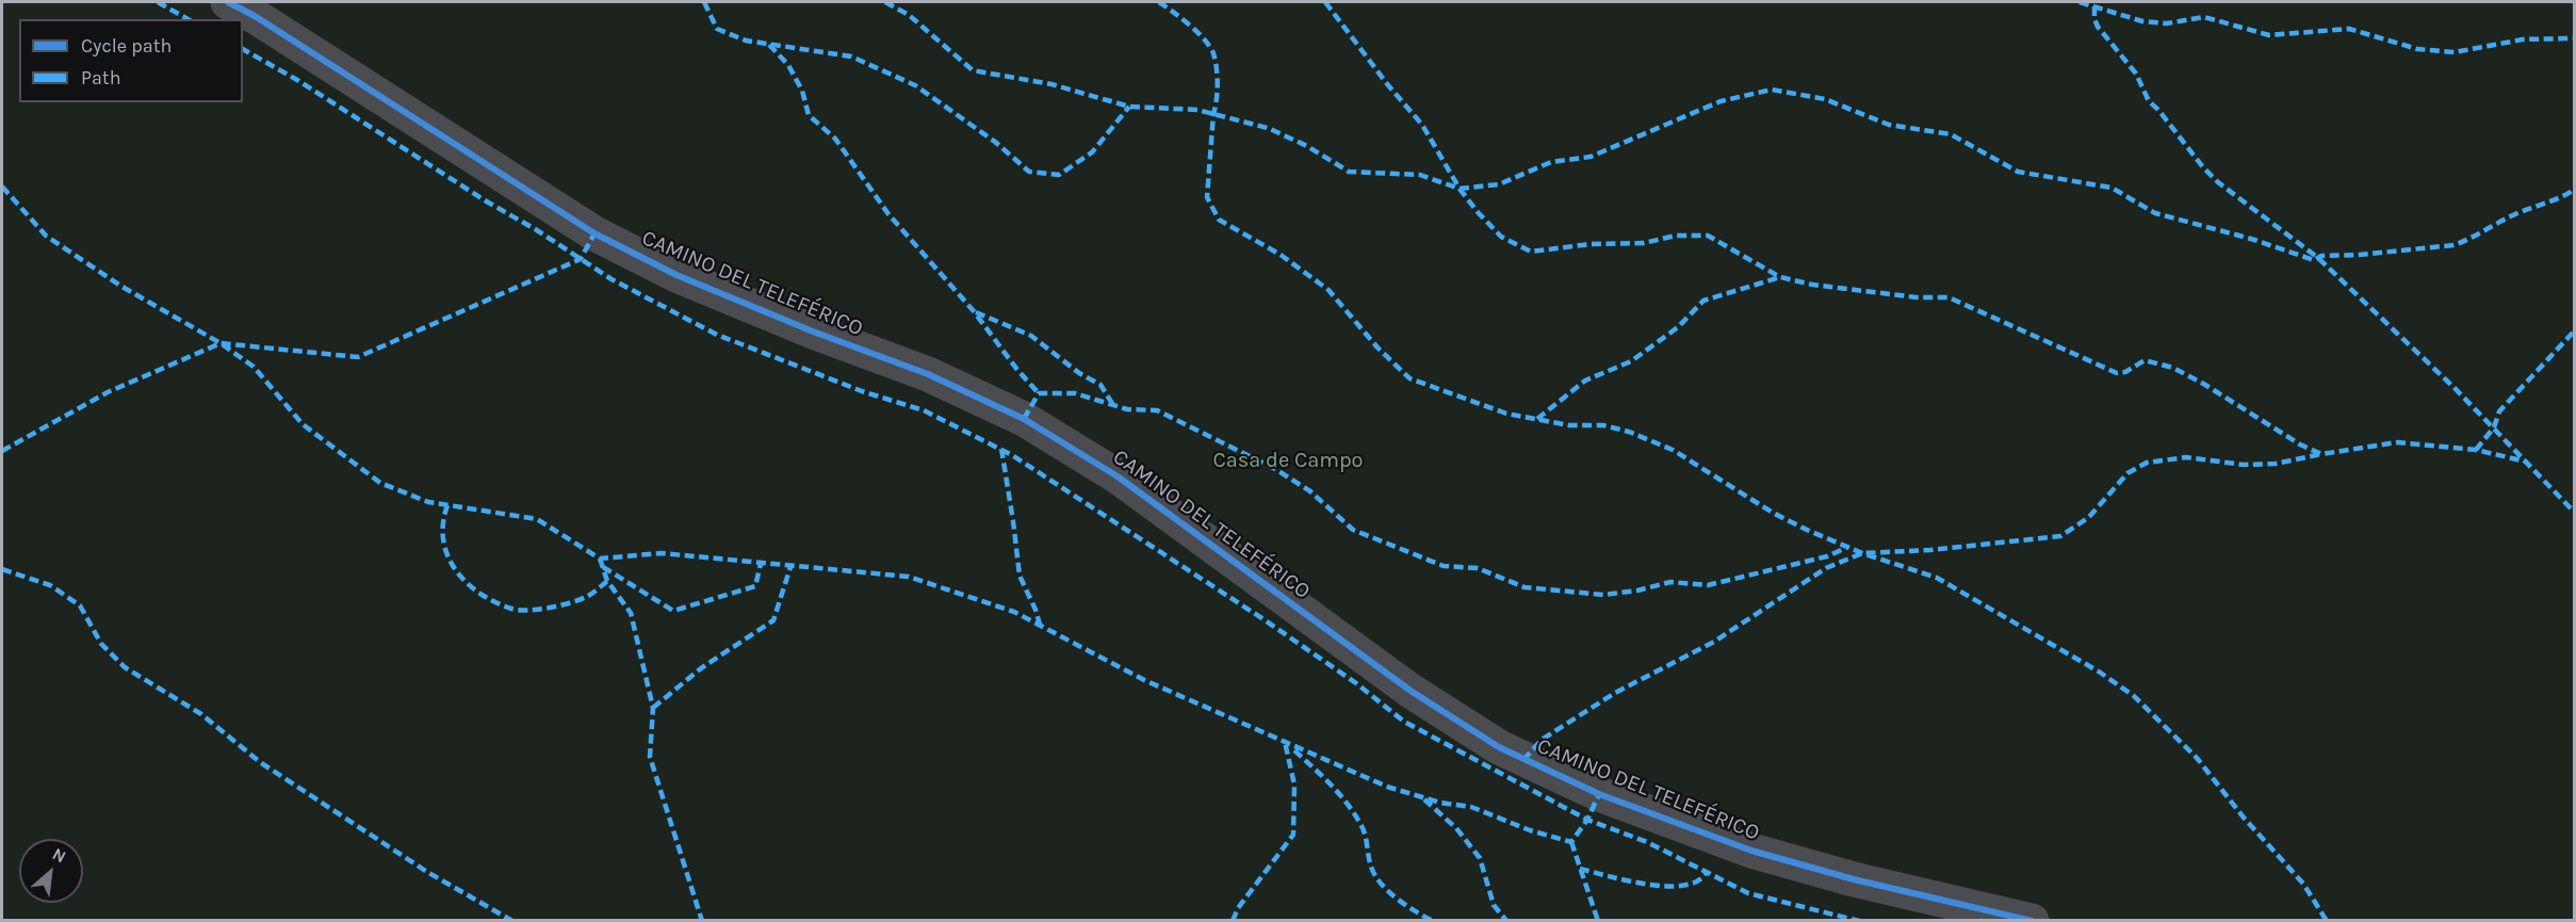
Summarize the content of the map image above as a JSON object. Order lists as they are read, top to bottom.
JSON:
{
  "streets": {
    "street": ["CAMINO DEL TELEFÉRICO"]
  },
  "parks": ["Casa de Campo"],
  "legend": ["Cycle path", "Path"],
  "north": "top right"
}
